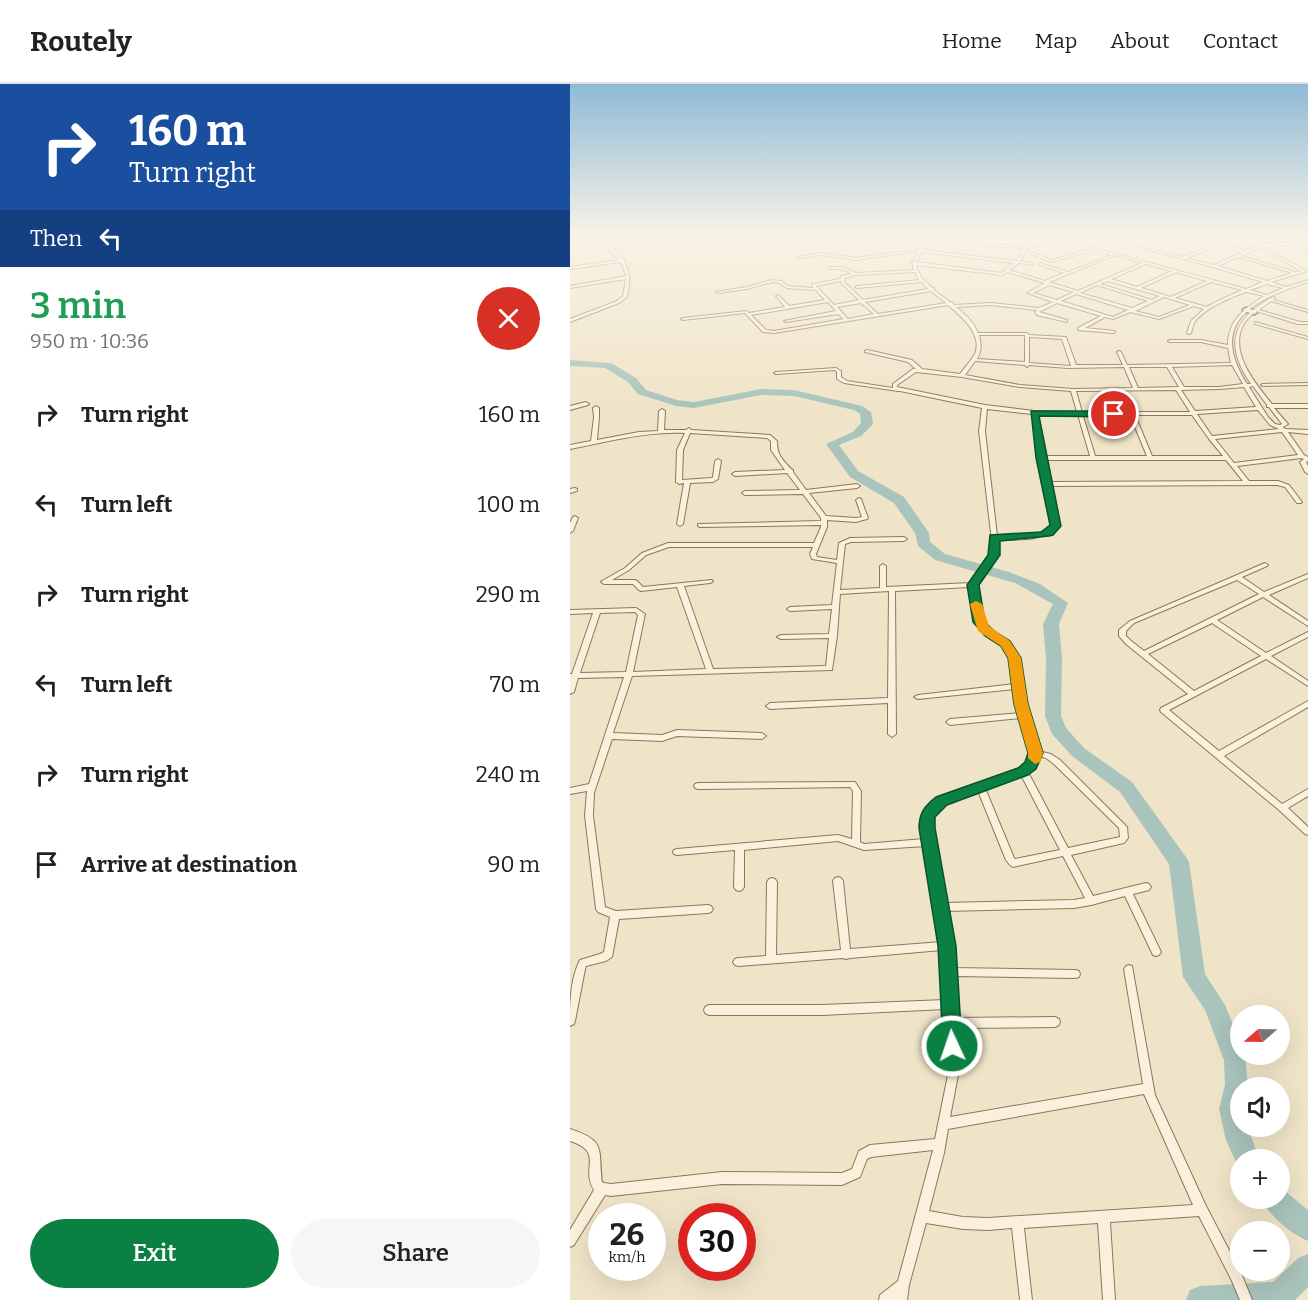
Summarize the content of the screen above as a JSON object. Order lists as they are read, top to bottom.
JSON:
{
  "north": "left",
  "page": {
    "header": "Routely",
    "nav": [
      "Home",
      "Map",
      "About",
      "Contact"
    ],
    "turn": ["160 m", "Turn right"],
    "then": "Then",
    "heading": ["3 min", "950 m · 10:36"],
    "list": [
      {
        "name": "Turn right",
        "value": "160 m"
      },
      {
        "name": "Turn left",
        "value": "100 m"
      },
      {
        "name": "Turn right",
        "value": "290 m"
      },
      {
        "name": "Turn left",
        "value": "70 m"
      },
      {
        "name": "Turn right",
        "value": "240 m"
      },
      {
        "name": "Arrive at destination",
        "value": "90 m"
      }
    ],
    "map_buttons": ["+", "−"],
    "speed": "26 km/h",
    "limit": "30",
    "buttons": ["Exit", "Share"]
  }
}
